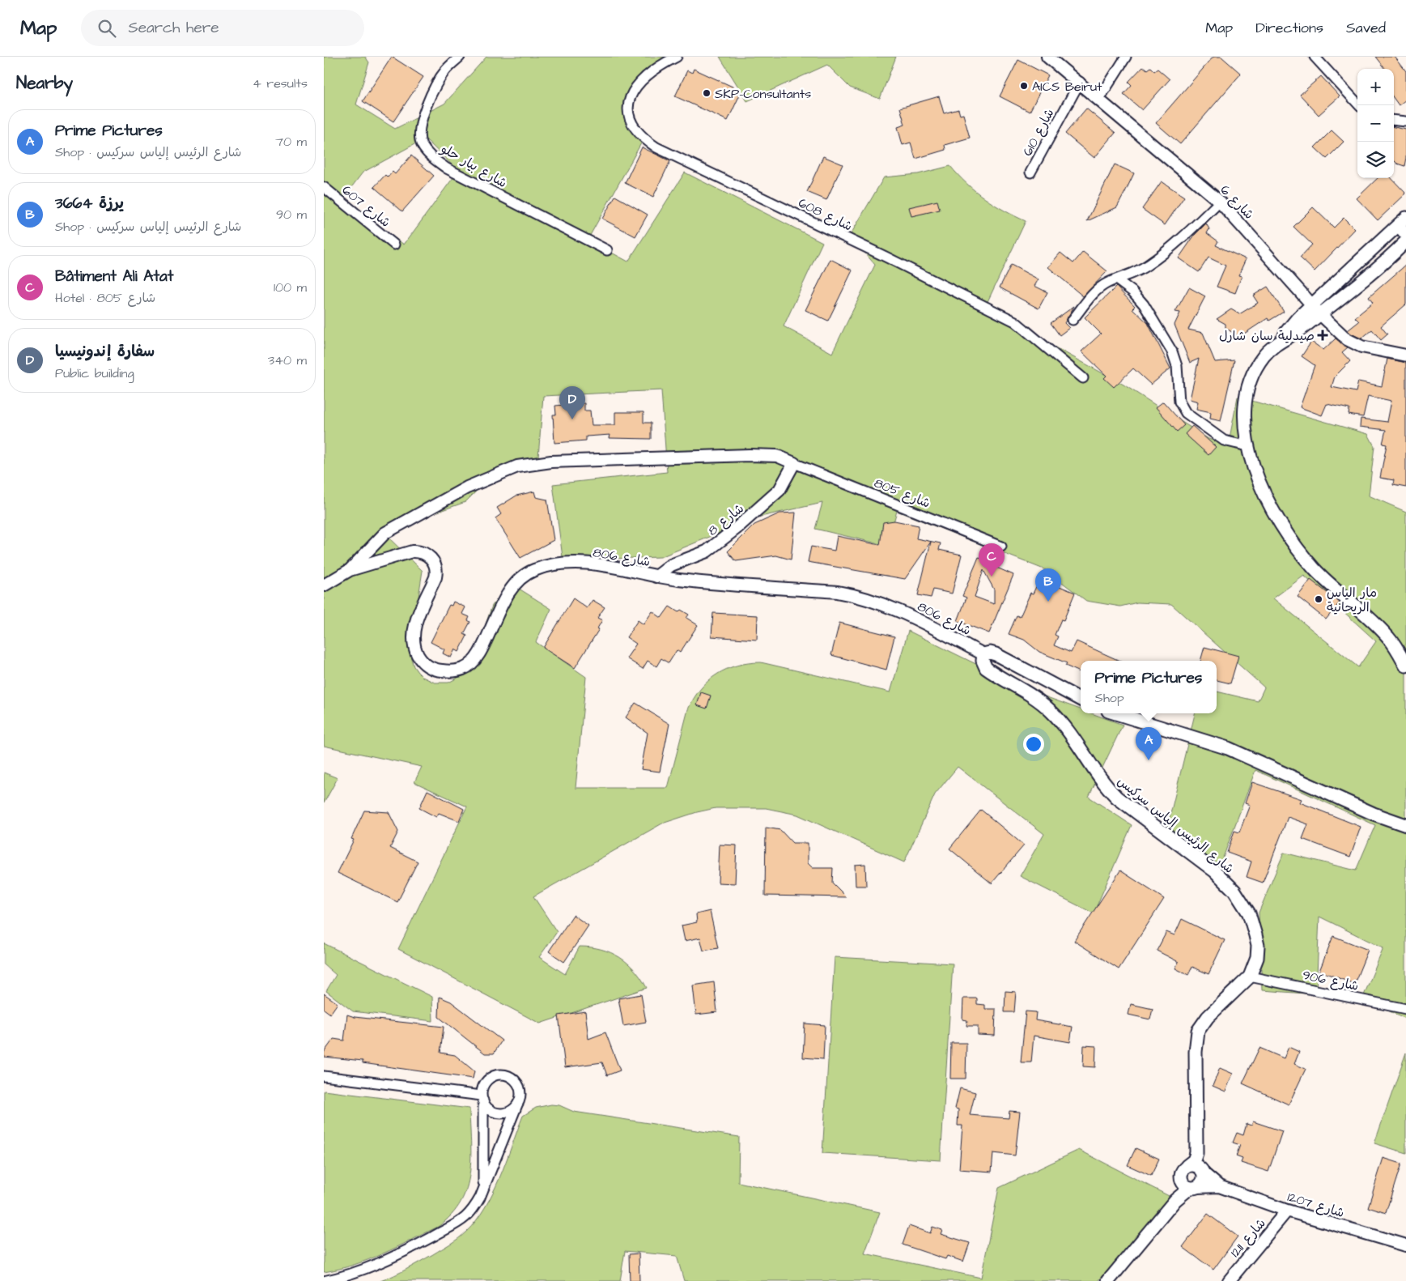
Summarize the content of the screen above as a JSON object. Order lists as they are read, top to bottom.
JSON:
{
  "streets": {
    "main road": ["شارع الرئيس إلياس سركيس"],
    "street": [
      "شارع 610",
      "شارع بيار حلو",
      "شارع 6",
      "شارع 607",
      "شارع 608",
      "شارع 805",
      "شارع 8",
      "شارع 806",
      "شارع 906",
      "شارع 1207",
      "شارع 1211"
    ]
  },
  "crossings": [
    ["شارع 610", "شارع 6"],
    ["شارع 805", "شارع 8"],
    ["شارع 8", "شارع 806"],
    ["شارع 806", "شارع الرئيس إلياس سركيس"],
    ["شارع الرئيس إلياس سركيس", "شارع 906"],
    ["شارع الرئيس إلياس سركيس", "شارع 1207"],
    ["شارع 1207", "شارع 1211"]
  ],
  "places": {
    "other": ["AICS Beirut", "SKP-Consultants", "مار الياس الريحانية"],
    "health": ["صيدلية سان شارل"]
  },
  "page": {
    "header": "Map",
    "search": "Search here",
    "nav": ["Map", "Directions", "Saved"],
    "heading": ["Nearby", "4 results"],
    "map_buttons": ["+", "−"],
    "list": [
      {
        "mark": "A",
        "name": "Prime Pictures",
        "note": "Shop · شارع الرئيس إلياس سركيس",
        "value": "70 m"
      },
      {
        "mark": "B",
        "name": "يرزة 3664",
        "note": "Shop · شارع الرئيس إلياس سركيس",
        "value": "90 m"
      },
      {
        "mark": "C",
        "name": "Bâtiment Ali Atat",
        "note": "Hotel · شارع 805",
        "value": "100 m"
      },
      {
        "mark": "D",
        "name": "سفارة إندونيسيا",
        "note": "Public building",
        "value": "340 m"
      }
    ],
    "pins": [
      "D",
      "C",
      "B",
      "A"
    ],
    "popup": ["Prime Pictures", "Shop"]
  }
}
